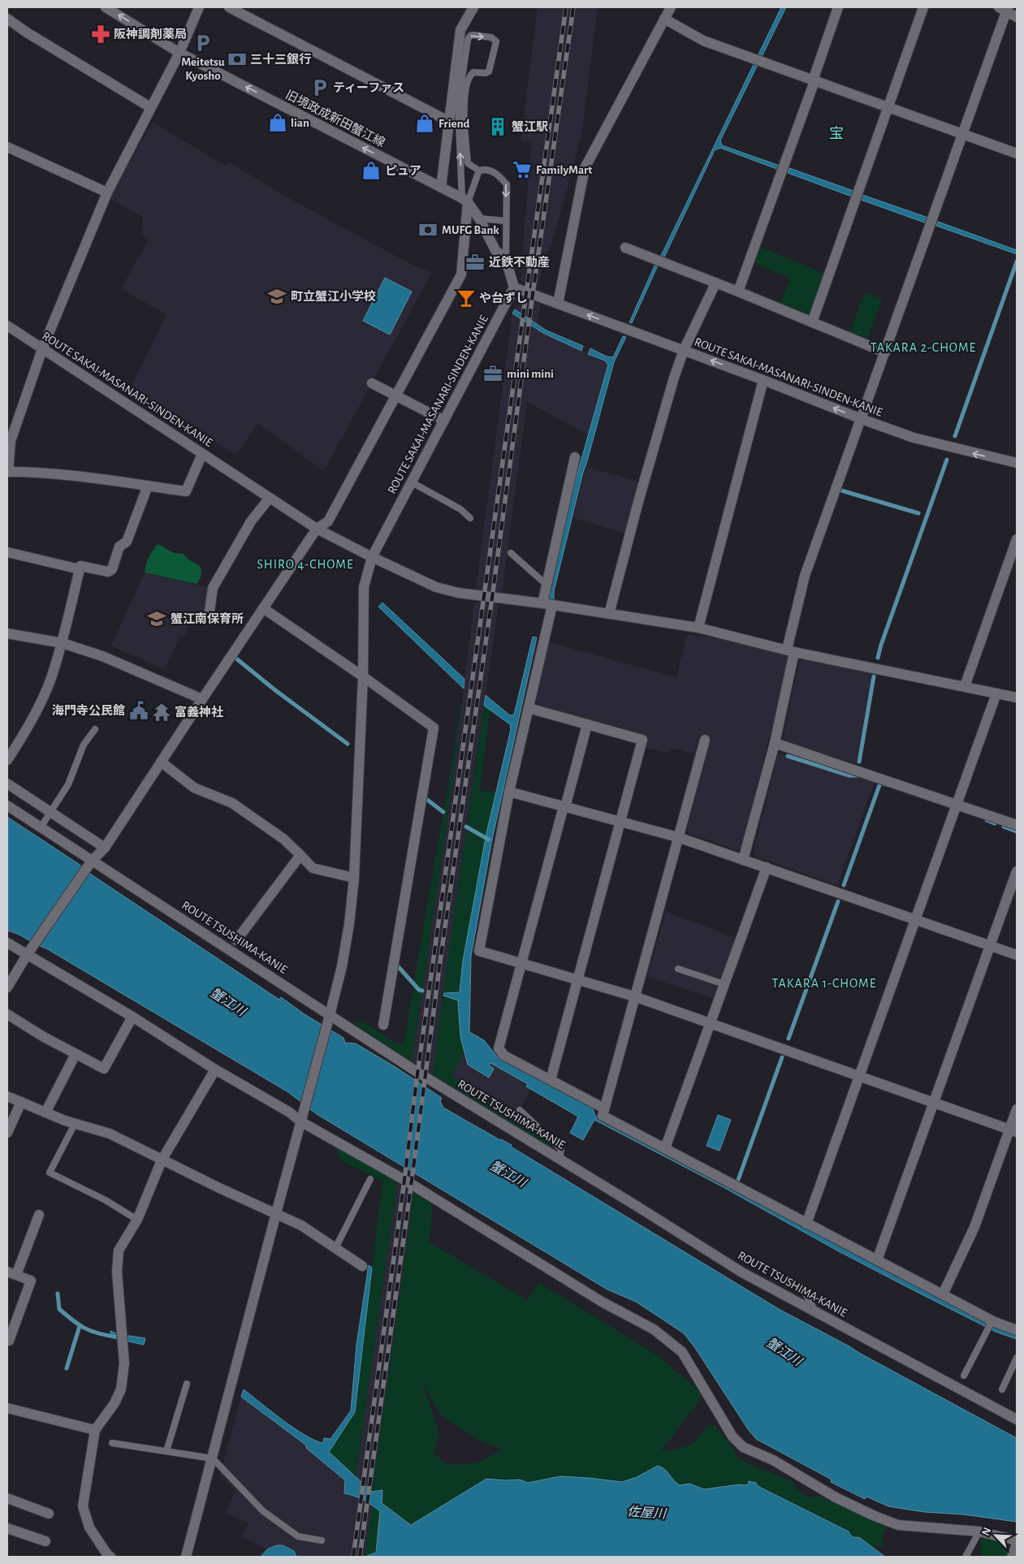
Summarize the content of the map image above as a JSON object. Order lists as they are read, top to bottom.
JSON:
{
  "streets": {
    "street": ["旧境政成新田蟹江線", "ROUTE SAKAI-MASANARI-SINDEN-KANIE", "ROUTE TSUSHIMA-KANIE"]
  },
  "districts": [
    "宝",
    "TAKARA 2-CHOME",
    "SHIRO 4-CHOME",
    "TAKARA 1-CHOME"
  ],
  "water": ["蟹江川", "佐屋川"],
  "places": {
    "pharmacy": ["阪神調剤薬局"],
    "parking": ["Meitetsu Kyosho", "ティーファス"],
    "bank": ["三十三銀行", "MUFG Bank"],
    "shop": ["lian", "Friend", "ピュア"],
    "building": ["蟹江駅"],
    "supermarket": ["FamilyMart"],
    "office": ["近鉄不動産", "mini mini"],
    "school or university": ["町立蟹江小学校", "蟹江南保育所"],
    "bar": ["や台ずし"],
    "public building": ["海門寺公民館"],
    "temple": ["富義神社"]
  },
  "north": "top left"
}
